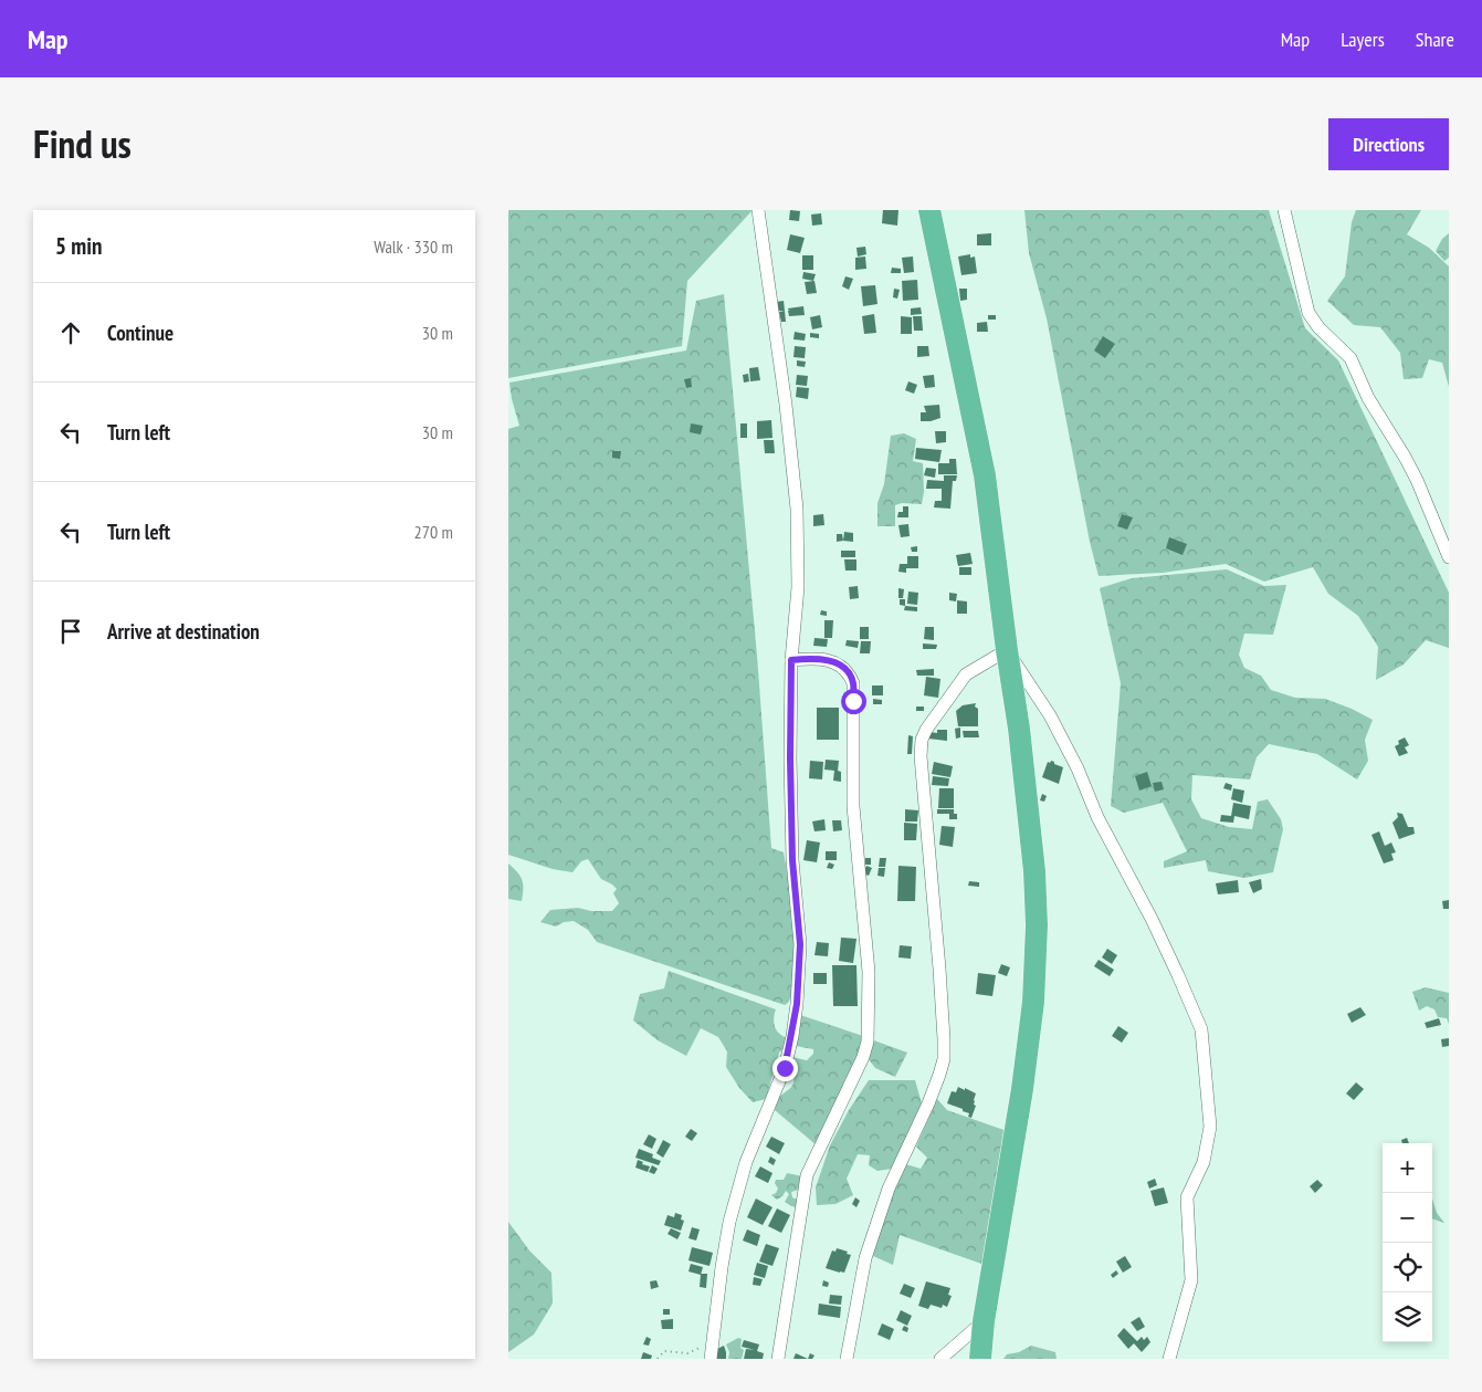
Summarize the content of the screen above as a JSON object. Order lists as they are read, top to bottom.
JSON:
{
  "page": {
    "header": "Map",
    "nav": ["Map", "Layers", "Share"],
    "title": "Find us",
    "buttons": "Directions",
    "heading": ["5 min", "Walk · 330 m"],
    "list": [
      ["Continue", "30 m"],
      ["Turn left", "30 m"],
      ["Turn left", "270 m"],
      "Arrive at destination"
    ],
    "map_buttons": ["+", "−"]
  }
}
